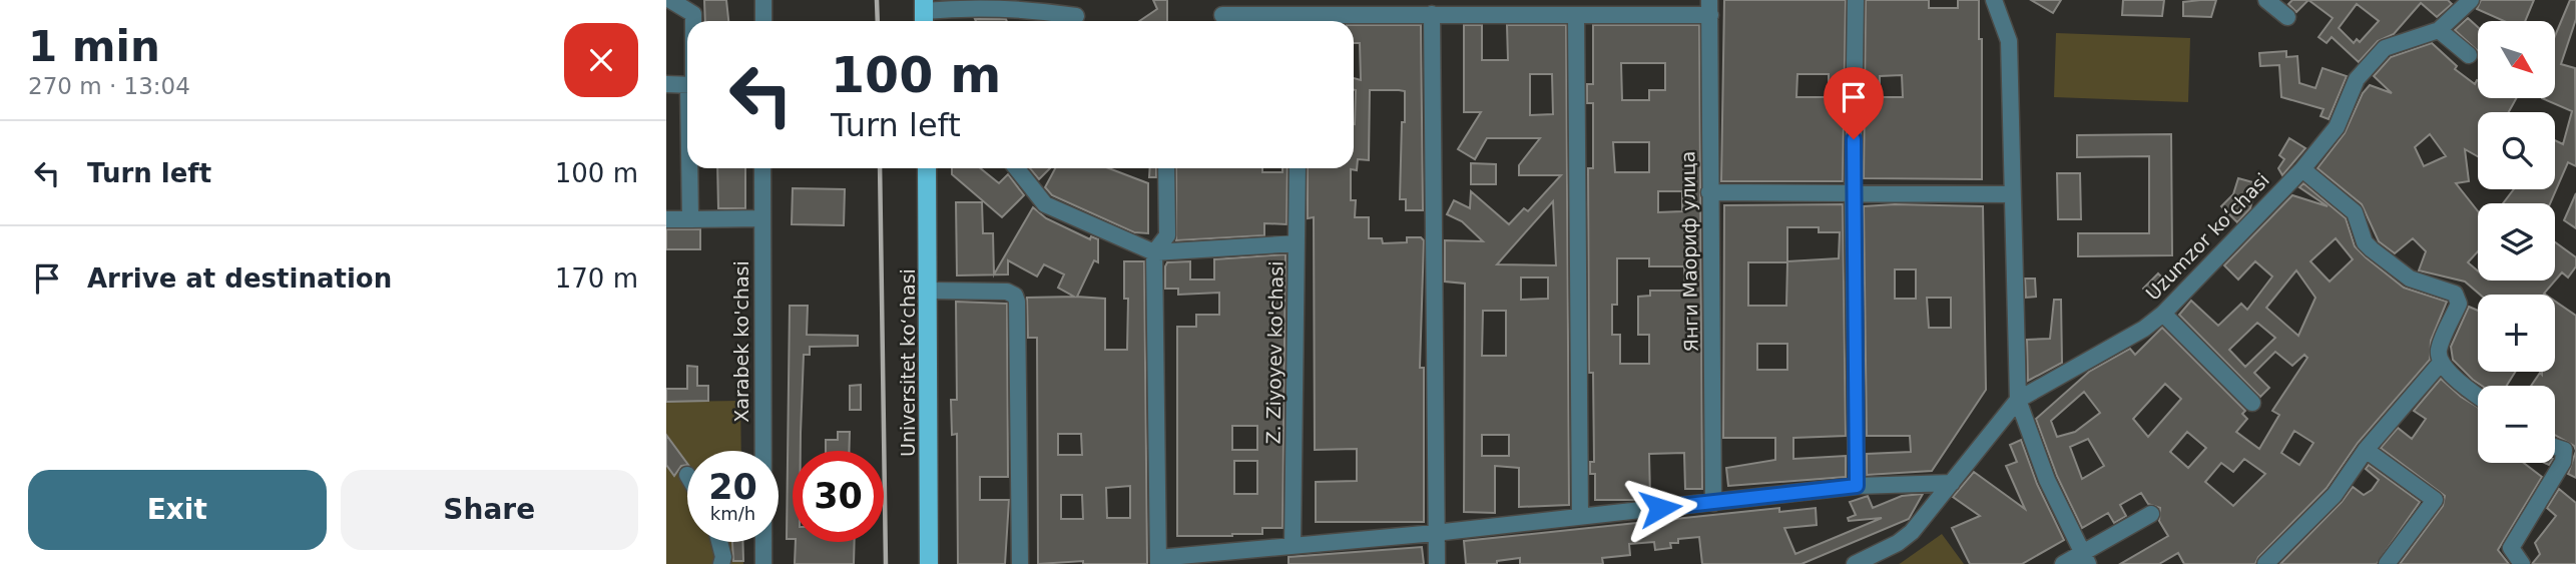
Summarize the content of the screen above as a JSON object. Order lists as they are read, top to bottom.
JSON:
{
  "streets": {
    "main road": ["Universitet kо‘chasi"],
    "street": [
      "Uzumzor koʻchasi",
      "Янги Маориф улица",
      "Xarabek ko'chasi",
      "Z. Ziyoyev ko'chasi"
    ]
  },
  "north": "bottom right",
  "page": {
    "heading": ["1 min", "270 m · 13:04"],
    "map_buttons": ["+", "−"],
    "turn": ["100 m", "Turn left"],
    "list": [
      {
        "name": "Turn left",
        "value": "100 m"
      },
      {
        "name": "Arrive at destination",
        "value": "170 m"
      }
    ],
    "speed": "20 km/h",
    "limit": "30",
    "buttons": ["Exit", "Share"]
  }
}
